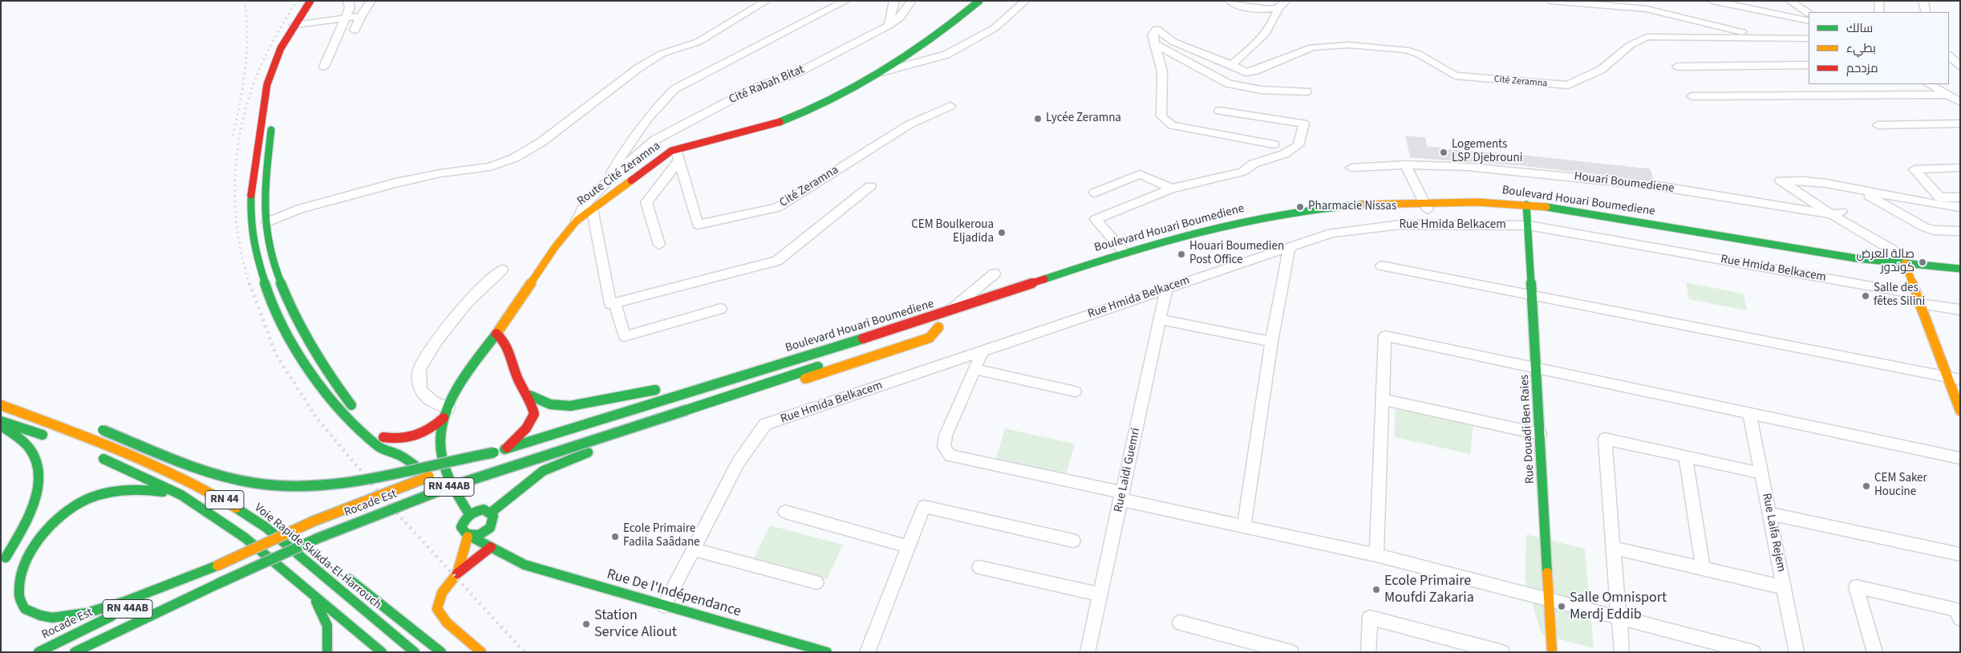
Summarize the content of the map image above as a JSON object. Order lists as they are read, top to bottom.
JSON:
{
  "streets": {
    "main road": [
      "Route Cité Zeramna",
      "Boulevard Houari Boumediene",
      "Rue Douadi Ben Raies",
      "RN 44AB",
      "RN 44",
      "Rocade Est",
      "Voie Rapide Skikda-El-Harrouch",
      "Rue De l'Indépendance"
    ],
    "street": [
      "Cité Zeramna",
      "Cité Rabah Bitat",
      "Houari Boumediene",
      "Rue Hmida Belkacem",
      "Rue Laidi Guemri",
      "Rue Laifa Rejem"
    ]
  },
  "crossings": [
    ["Cité Zeramna", "Route Cité Zeramna"],
    ["Cité Rabah Bitat", "Route Cité Zeramna"],
    ["Route Cité Zeramna", "Boulevard Houari Boumediene"],
    ["Route Cité Zeramna", "Rue De l'Indépendance"],
    ["Boulevard Houari Boumediene", "Rue Douadi Ben Raies"],
    ["Boulevard Houari Boumediene", "Rocade Est"],
    ["Boulevard Houari Boumediene", "Rue De l'Indépendance"],
    ["Rue Hmida Belkacem", "Rue Douadi Ben Raies"],
    ["Rue Hmida Belkacem", "Rue Laidi Guemri"],
    ["Rue Hmida Belkacem", "Rue De l'Indépendance"],
    ["RN 44", "Rocade Est"]
  ],
  "places": [
    "Lycée Zeramna",
    "Logements LSP Djebrouni",
    "Pharmacie Nissas",
    "CEM Boulkeroua Eljadida",
    "Houari Boumedien Post Office",
    "صالة العرض كوندور",
    "Salle des fêtes Silini",
    "CEM Saker Houcine",
    "Ecole Primaire Fadila Saâdane",
    "Ecole Primaire Moufdi Zakaria",
    "Salle Omnisport Merdj Eddib",
    "Station Service Aliout"
  ],
  "legend": ["سالك", "بطيء", "مزدحم"]
}
